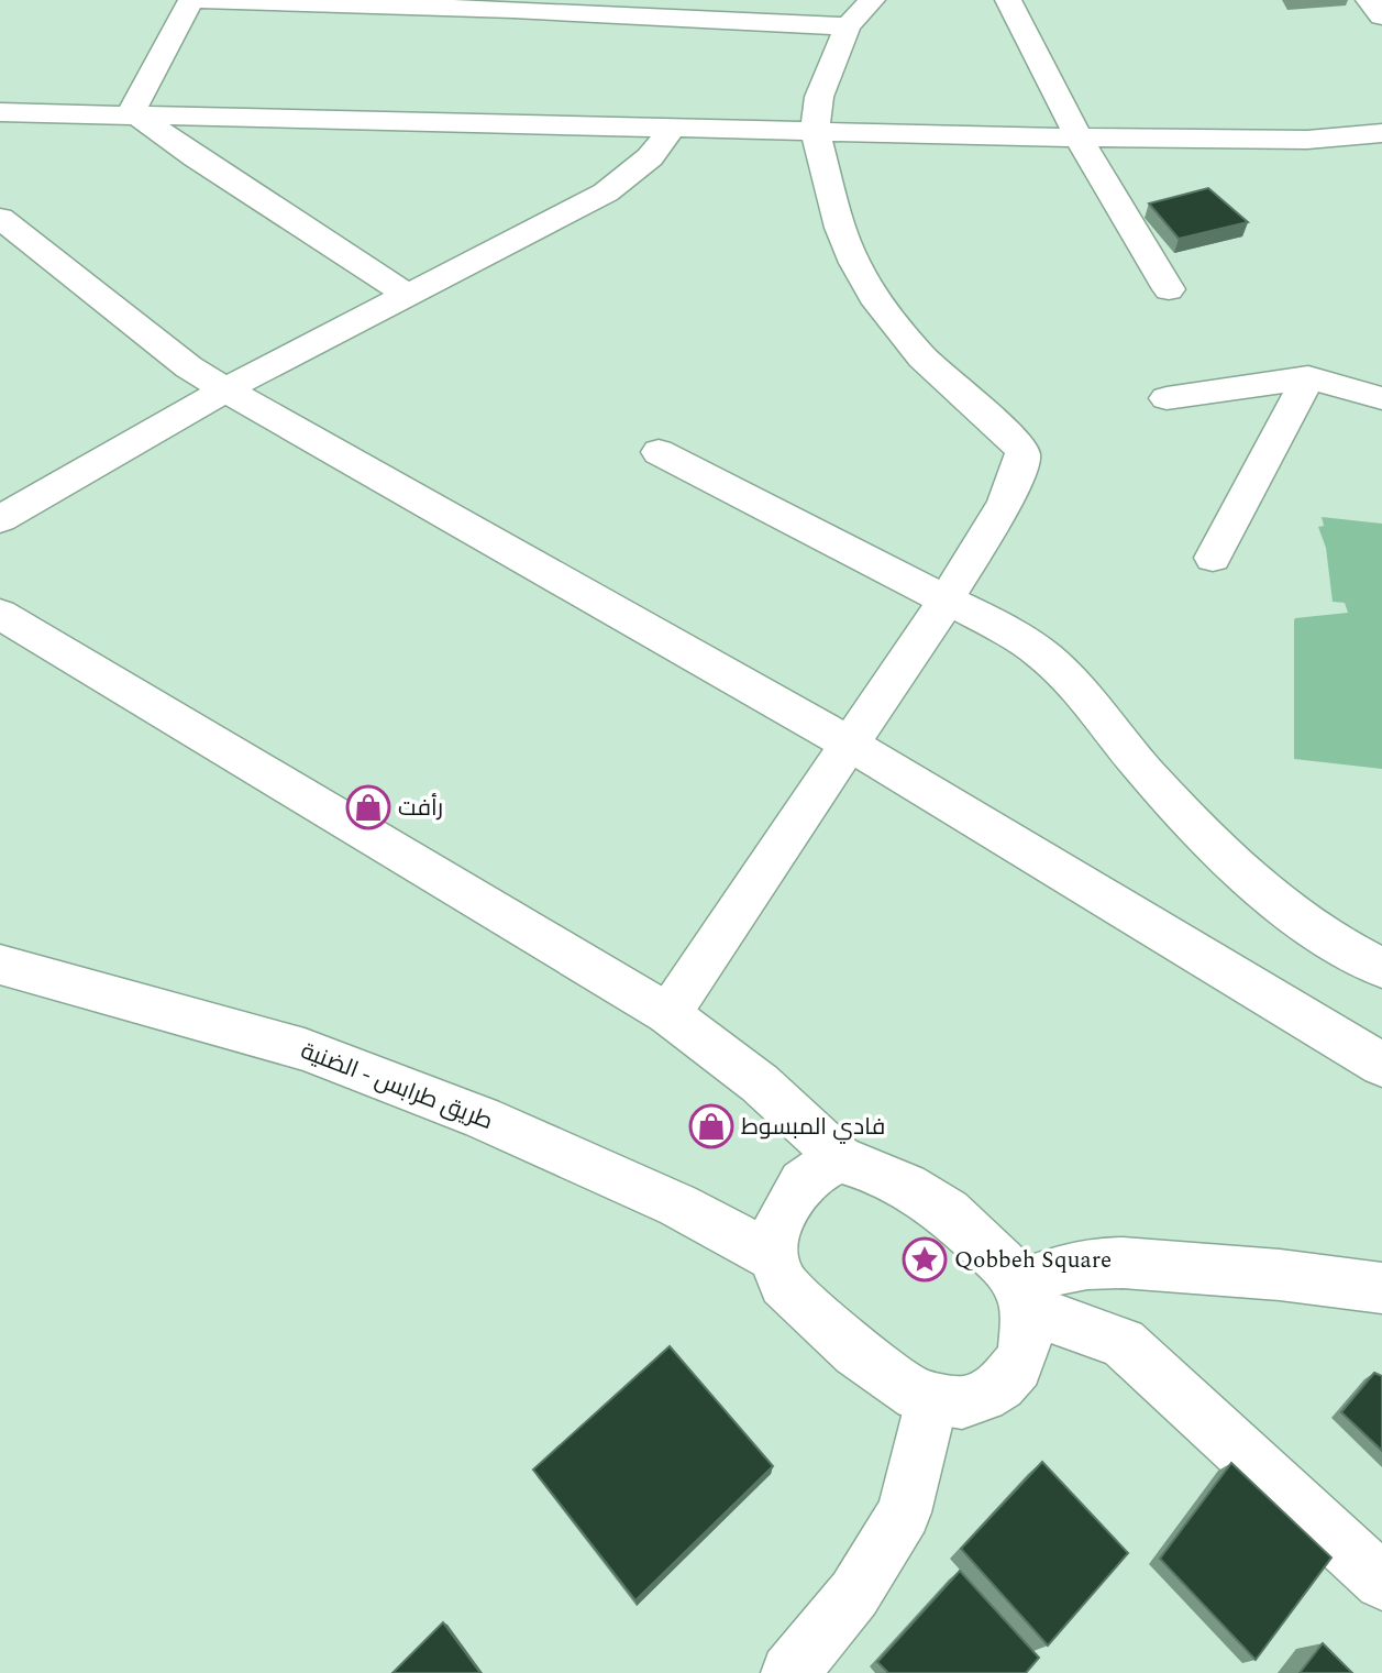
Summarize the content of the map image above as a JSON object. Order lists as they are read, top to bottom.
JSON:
{
  "streets": {
    "street": ["طريق طرابس - الضنية"]
  },
  "places": {
    "shop": ["رأفت", "فادي المبسوط"],
    "place": ["Qobbeh Square"]
  }
}
